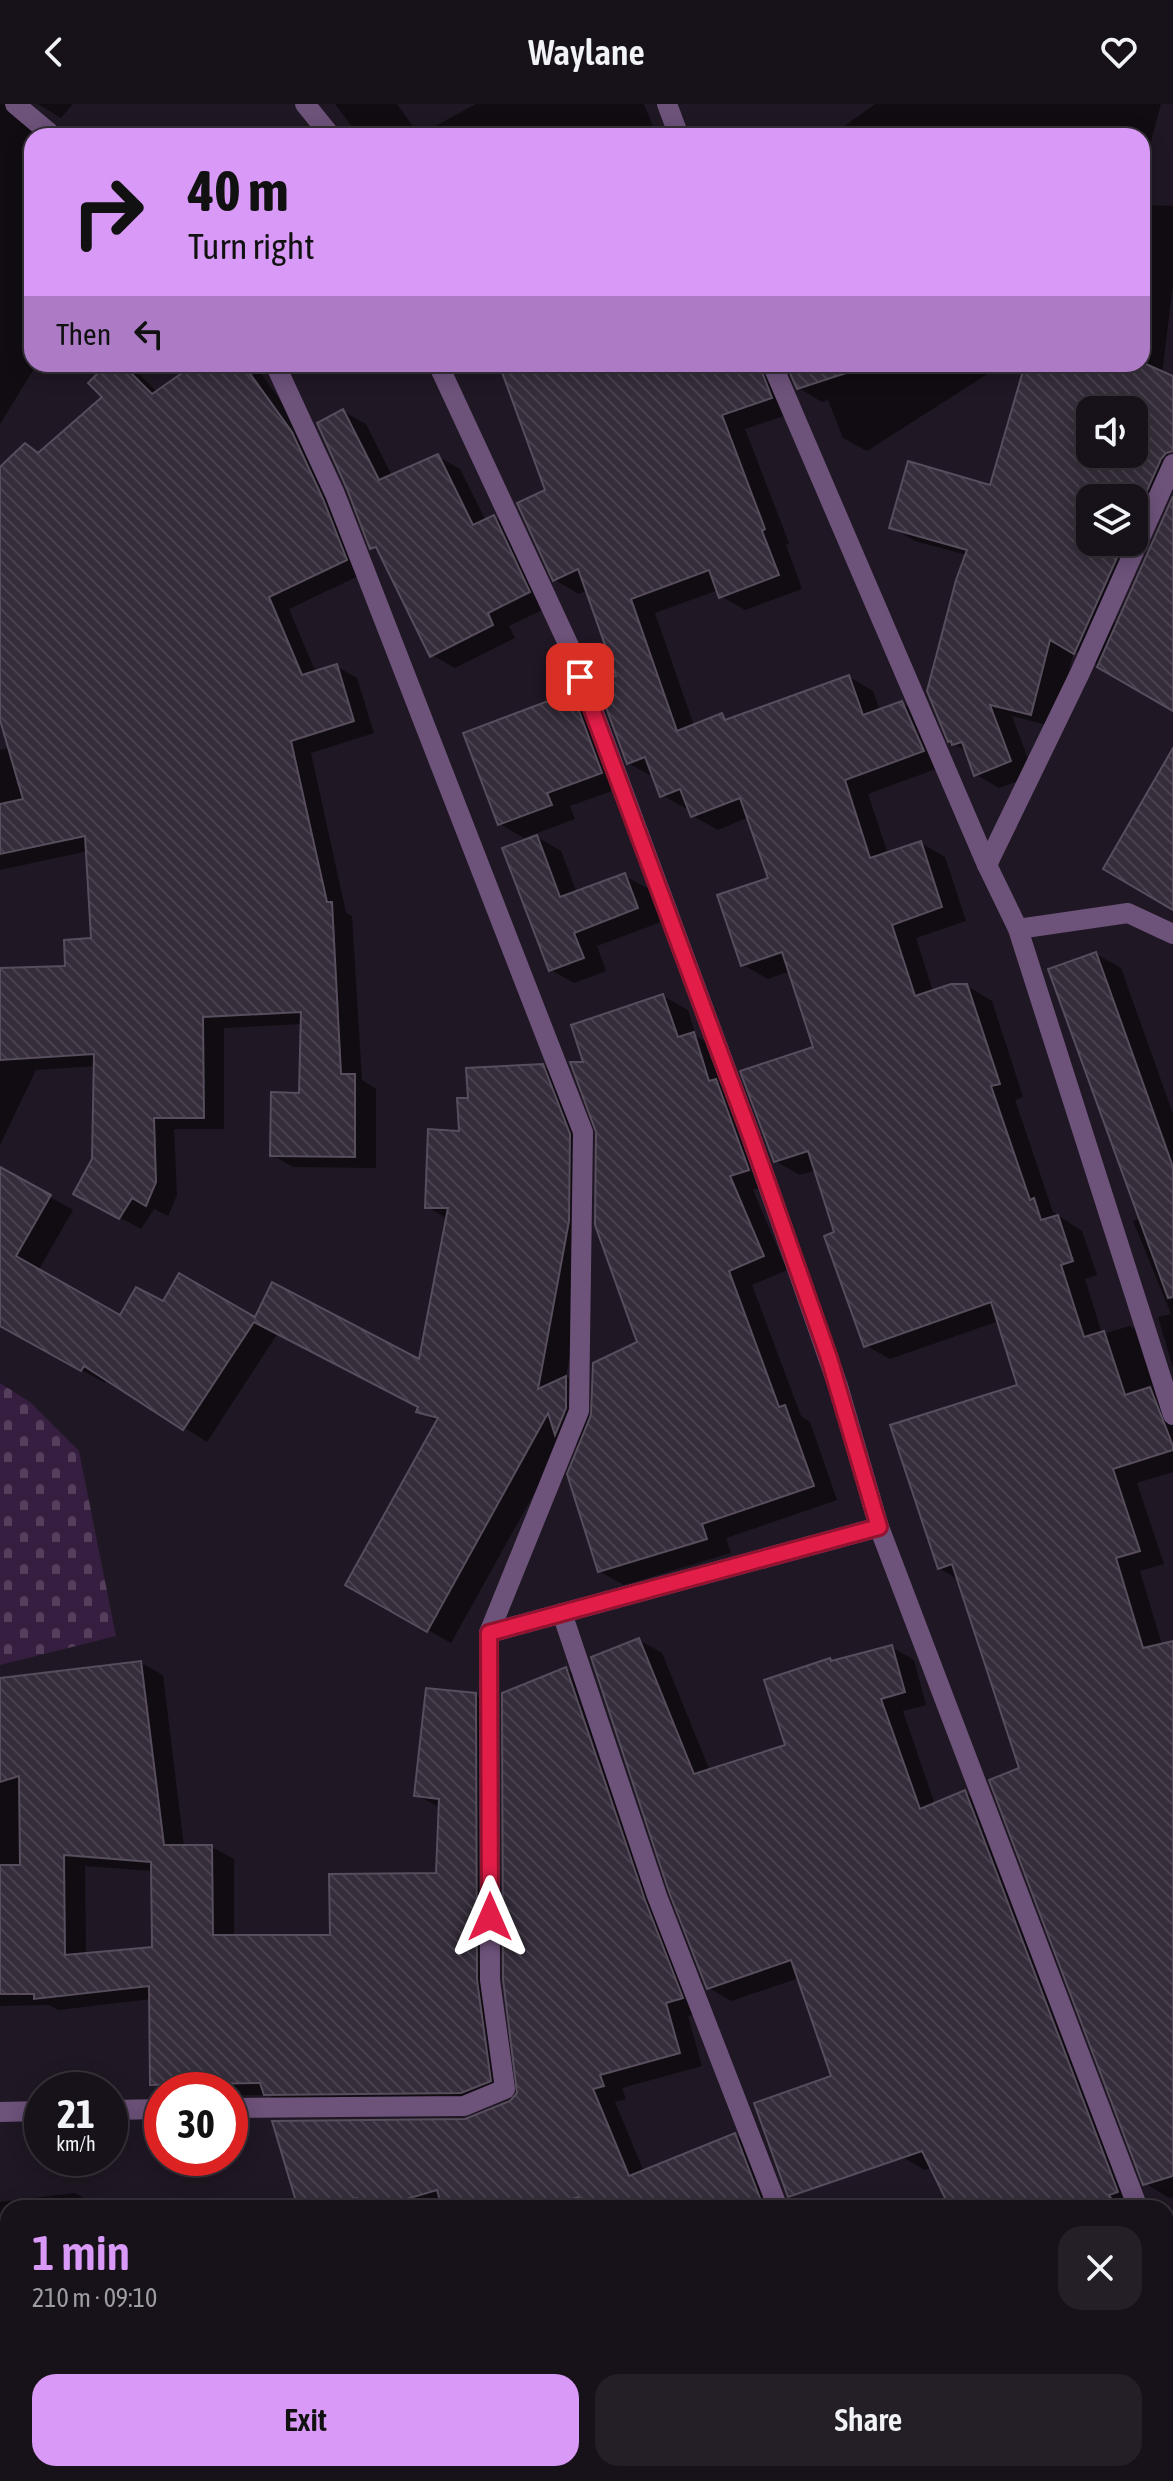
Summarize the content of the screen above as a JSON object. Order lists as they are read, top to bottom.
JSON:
{
  "page": {
    "header": "Waylane",
    "turn": ["40 m", "Turn right"],
    "then": "Then",
    "speed": "21 km/h",
    "limit": "30",
    "heading": ["1 min", "210 m · 09:10"],
    "buttons": ["Exit", "Share"]
  }
}
